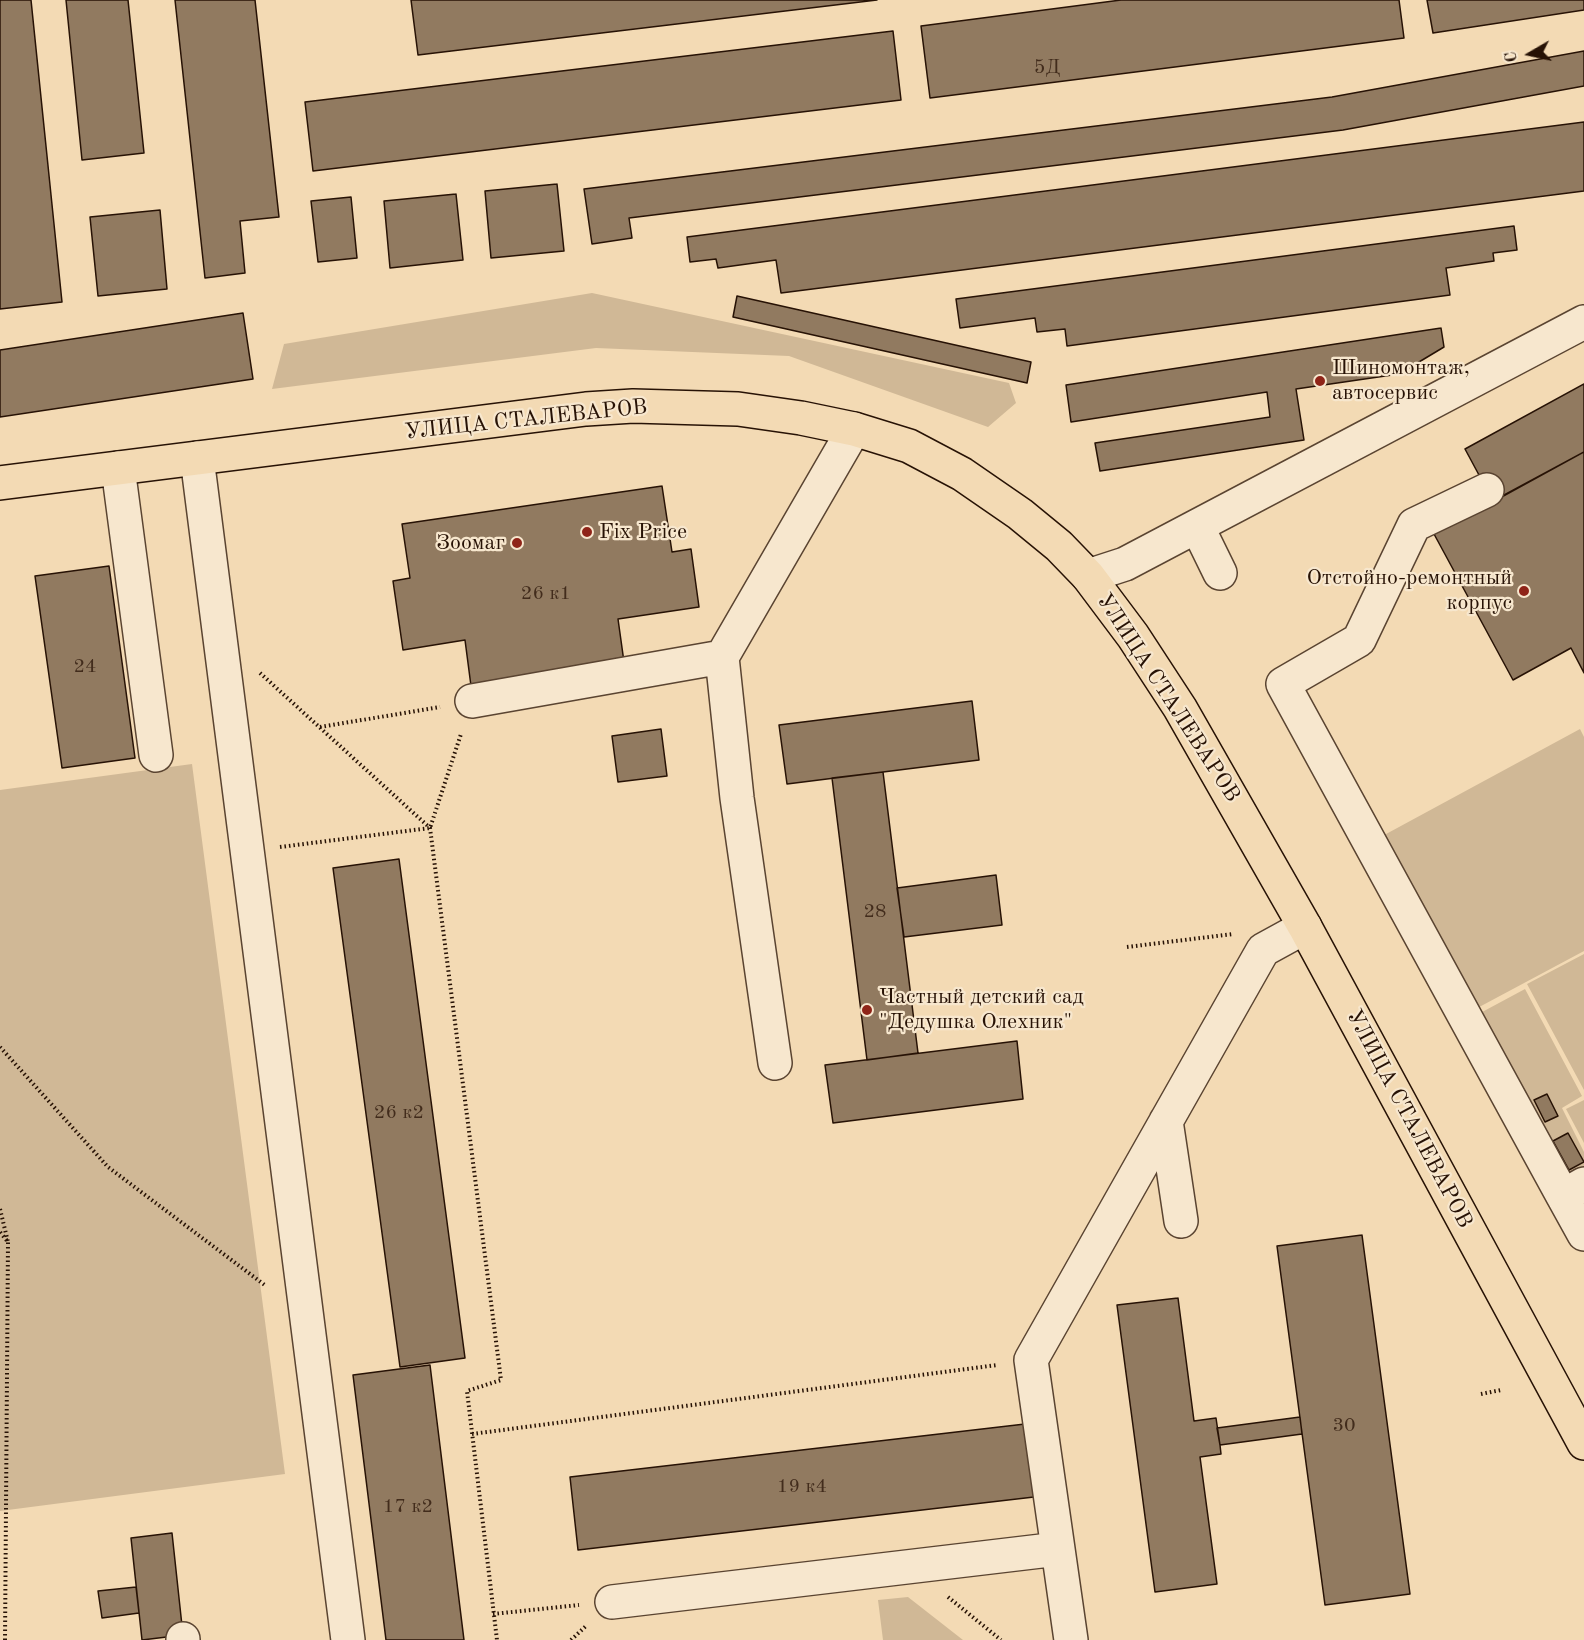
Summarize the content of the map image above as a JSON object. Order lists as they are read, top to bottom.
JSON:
{
  "streets": {
    "main road": ["УЛИЦА СТАЛЕВАРОВ"]
  },
  "places": [
    "Шиномонтаж, автосервис",
    "Fix Price",
    "Зоомаг",
    "Отстойно-ремонтный корпус",
    "Частный детский сад \"Дедушка Олехник\""
  ],
  "house_numbers": [
    "5Д",
    "26 к1",
    "24",
    "28",
    "26 к2",
    "30",
    "19 к4",
    "17 к2"
  ],
  "north": "left"
}
